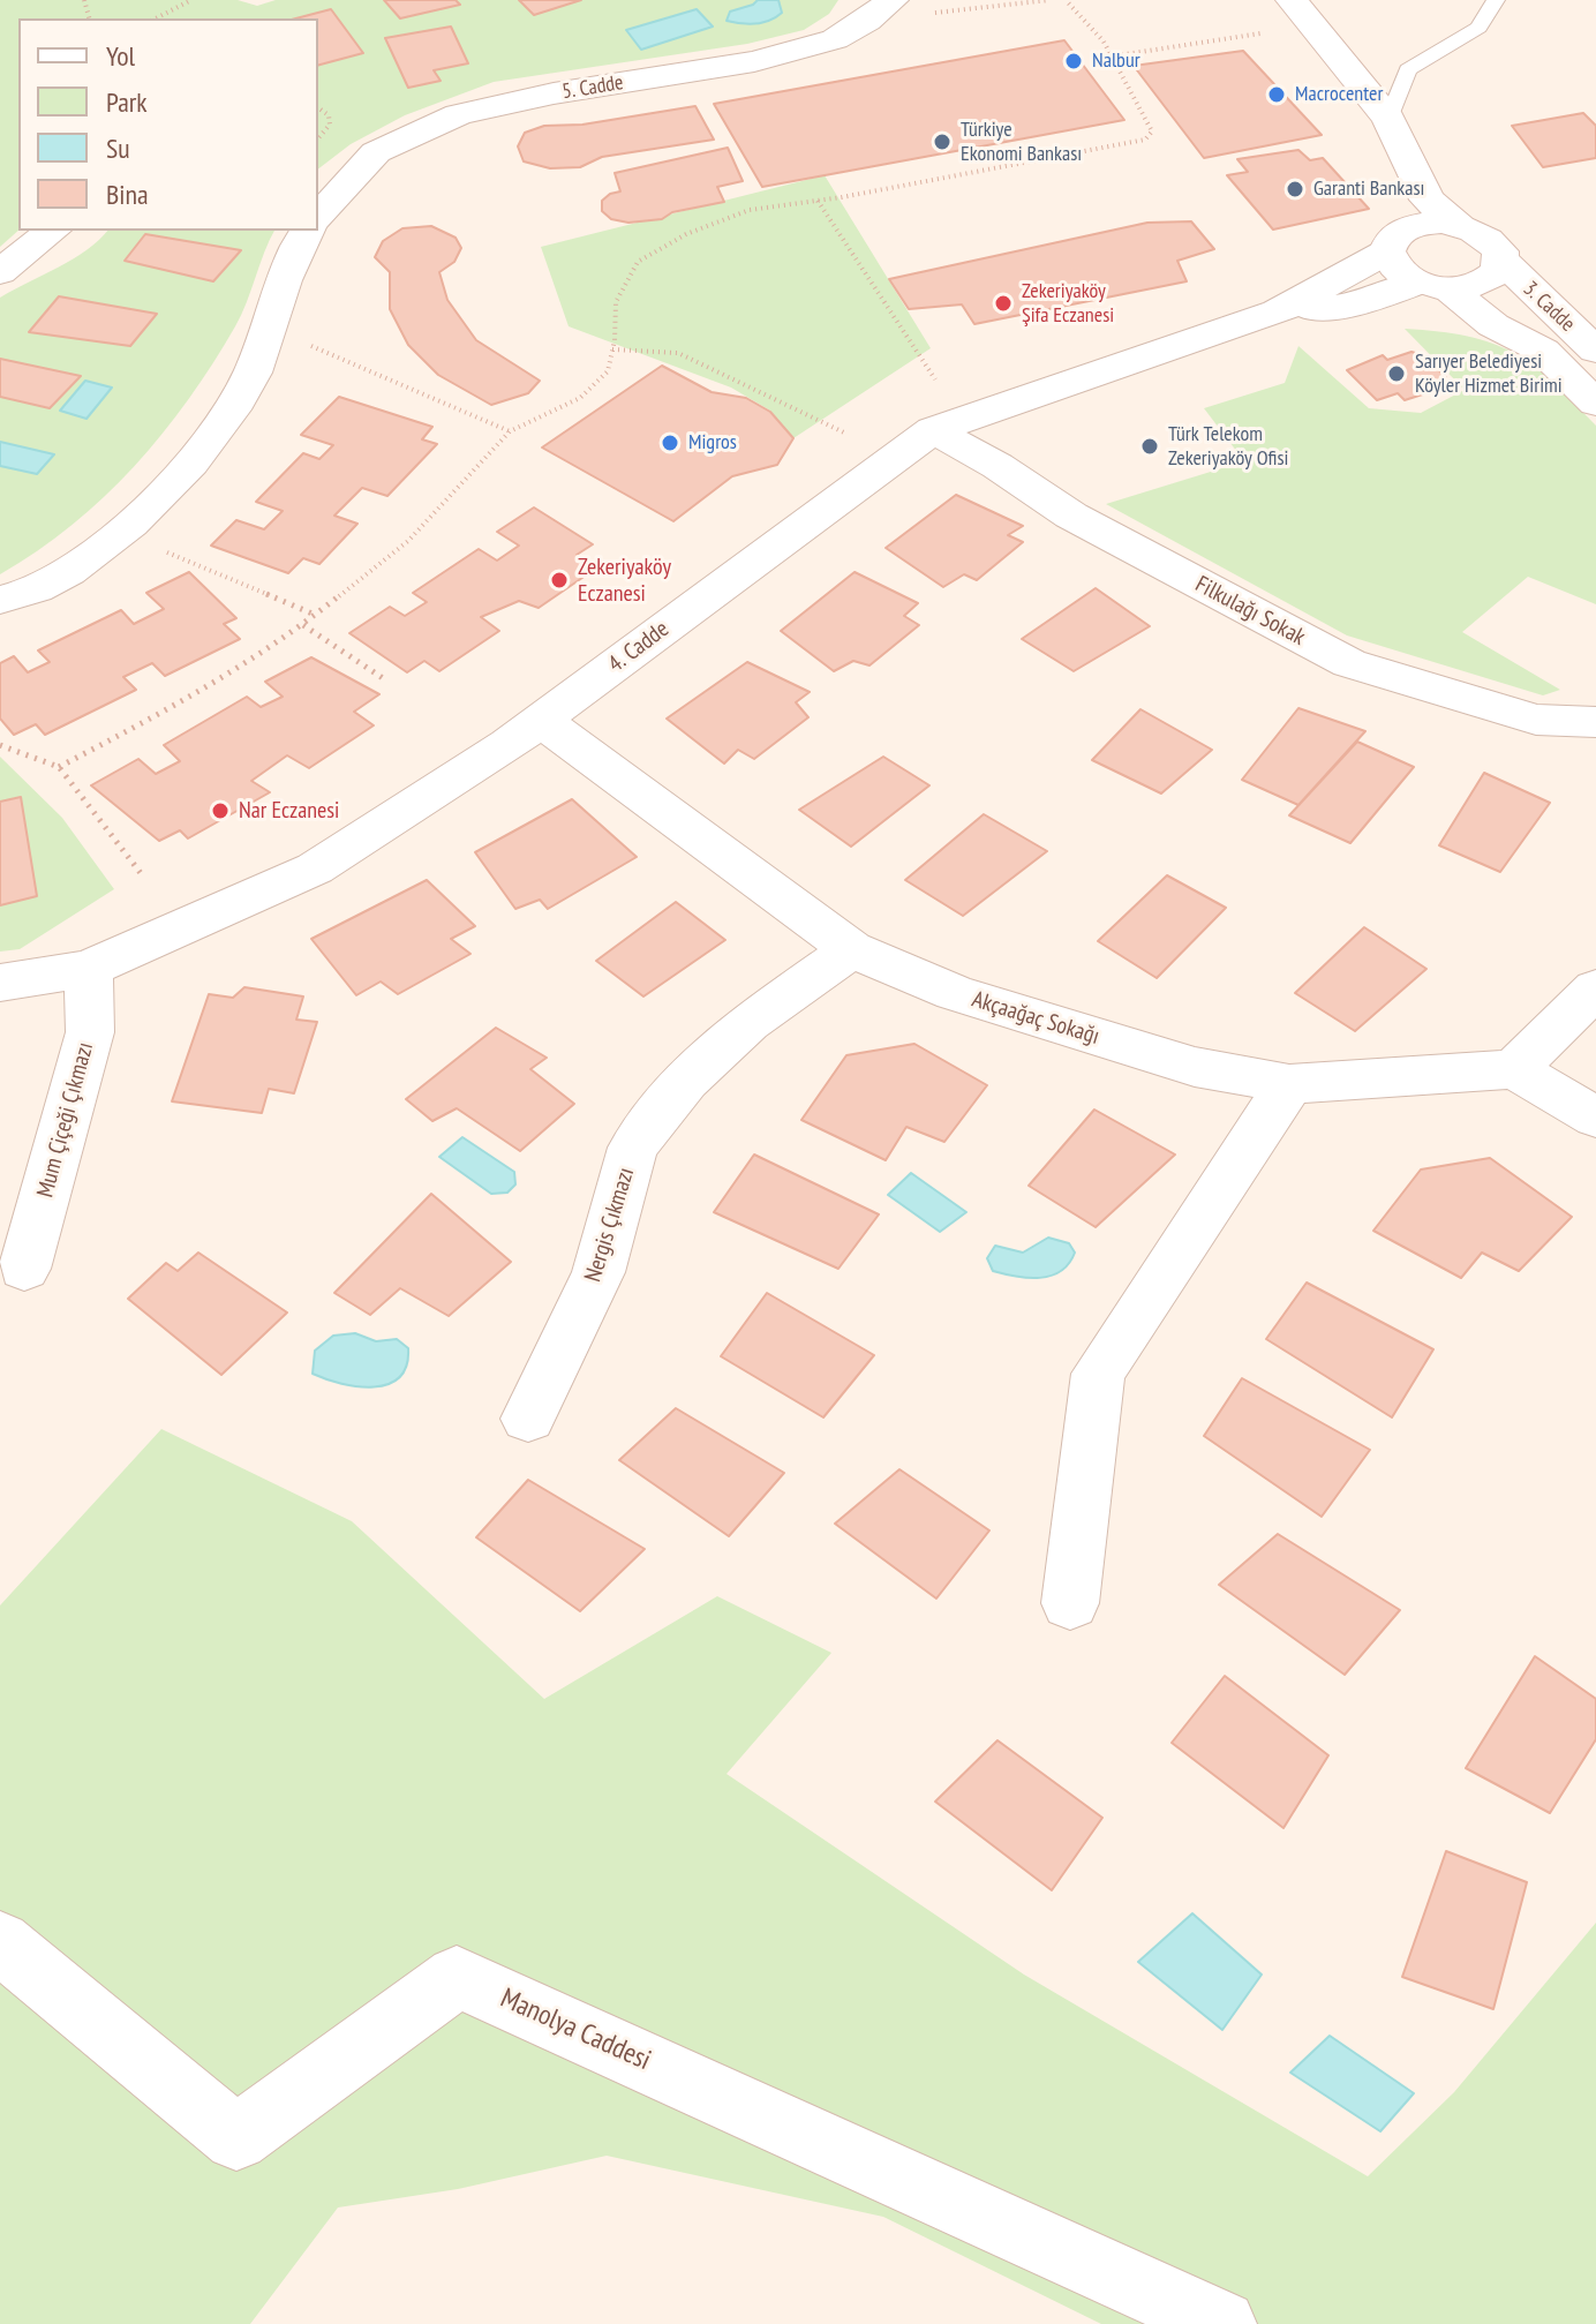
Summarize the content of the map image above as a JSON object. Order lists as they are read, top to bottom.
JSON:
{
  "streets": {
    "street": [
      "5. Cadde",
      "3. Cadde",
      "Filkulağı Sokak",
      "4. Cadde",
      "Akçaağaç Sokağı",
      "Mum Çiçeği Çıkmazı",
      "Nergis Çıkmazı",
      "Manolya Caddesi"
    ]
  },
  "crossings": [
    ["Filkulağı Sokak", "4. Cadde"],
    ["4. Cadde", "Akçaağaç Sokağı"],
    ["4. Cadde", "Mum Çiçeği Çıkmazı"],
    ["Akçaağaç Sokağı", "Nergis Çıkmazı"]
  ],
  "places": [
    "Nalbur",
    "Macrocenter",
    "Türkiye Ekonomi Bankası",
    "Garanti Bankası",
    "Zekeriyaköy Şifa Eczanesi",
    "Sarıyer Belediyesi Köyler Hizmet Birimi",
    "Migros",
    "Türk Telekom Zekeriyaköy Ofisi",
    "Zekeriyaköy Eczanesi",
    "Nar Eczanesi"
  ],
  "legend": [
    "Yol",
    "Park",
    "Su",
    "Bina"
  ]
}
